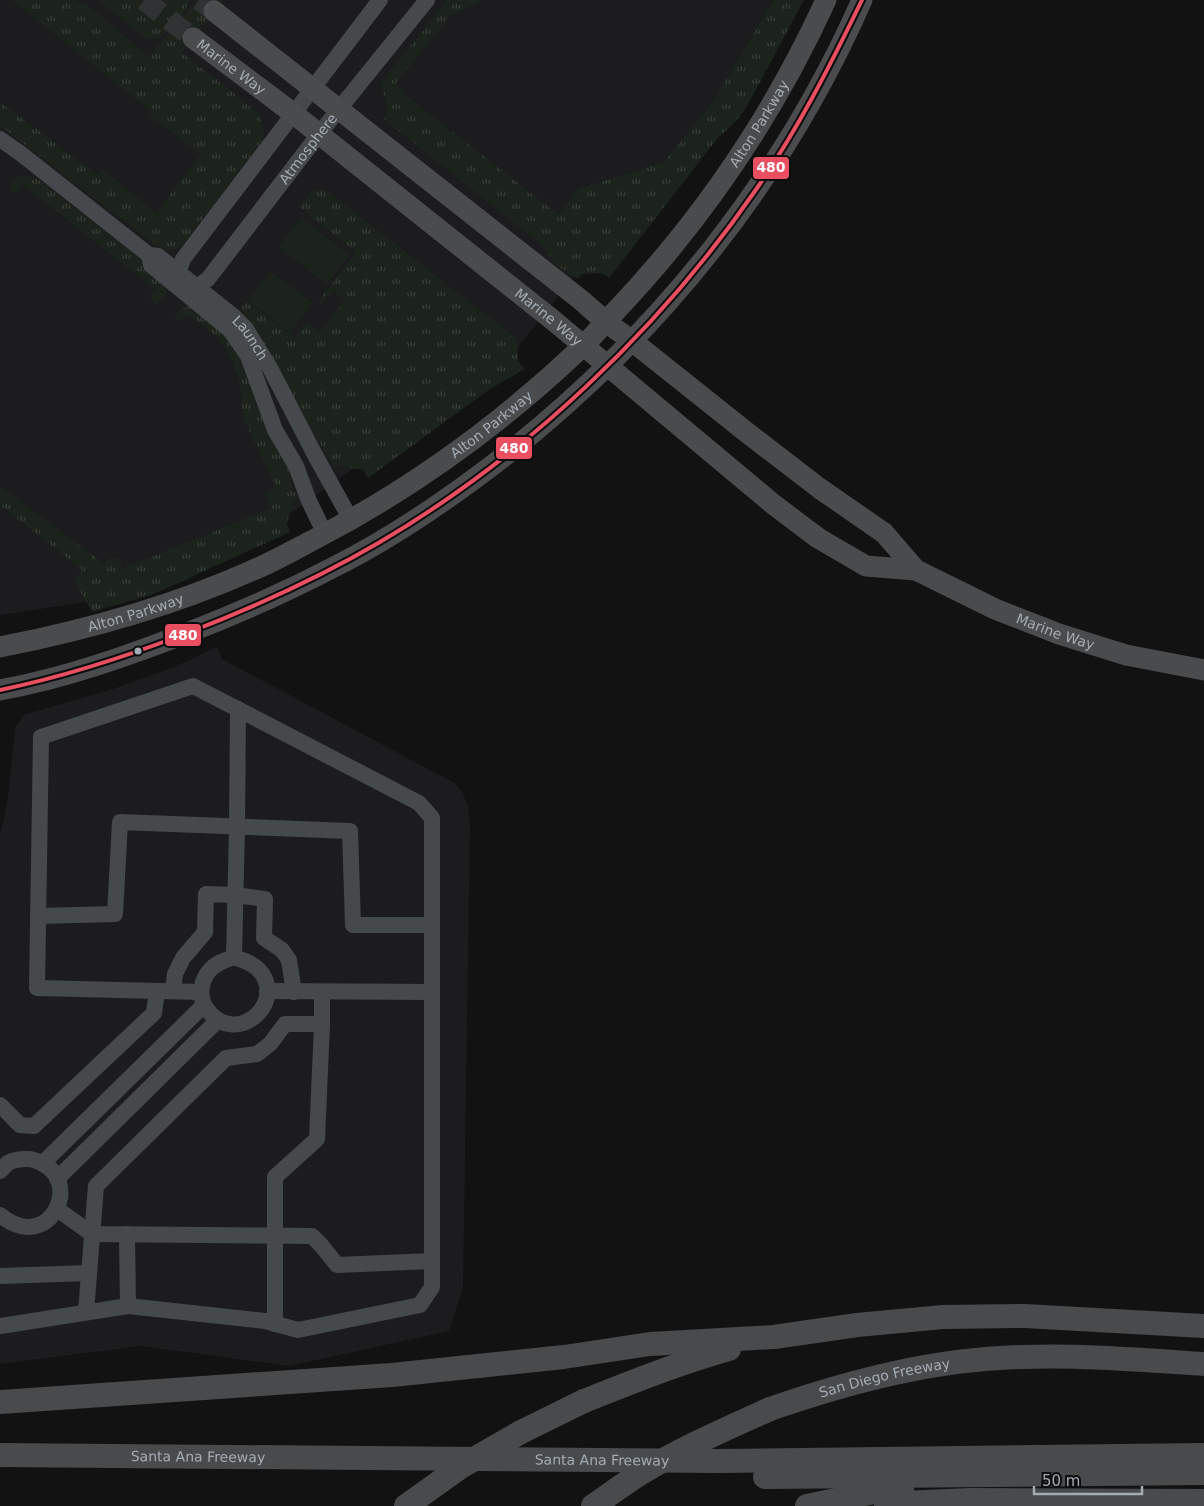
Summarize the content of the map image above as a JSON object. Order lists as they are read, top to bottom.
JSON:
{
  "streets": {
    "highway": ["San Diego Freeway", "Santa Ana Freeway"],
    "main road": ["Marine Way", "Alton Parkway"],
    "street": ["Atmosphere", "Launch"]
  },
  "crossings": [
    ["Marine Way", "Alton Parkway"],
    ["Marine Way", "Atmosphere"],
    ["Alton Parkway", "Launch"],
    ["Atmosphere", "Launch"]
  ],
  "lines": ["transit line 480"],
  "scale_bar": "50 m"
}
